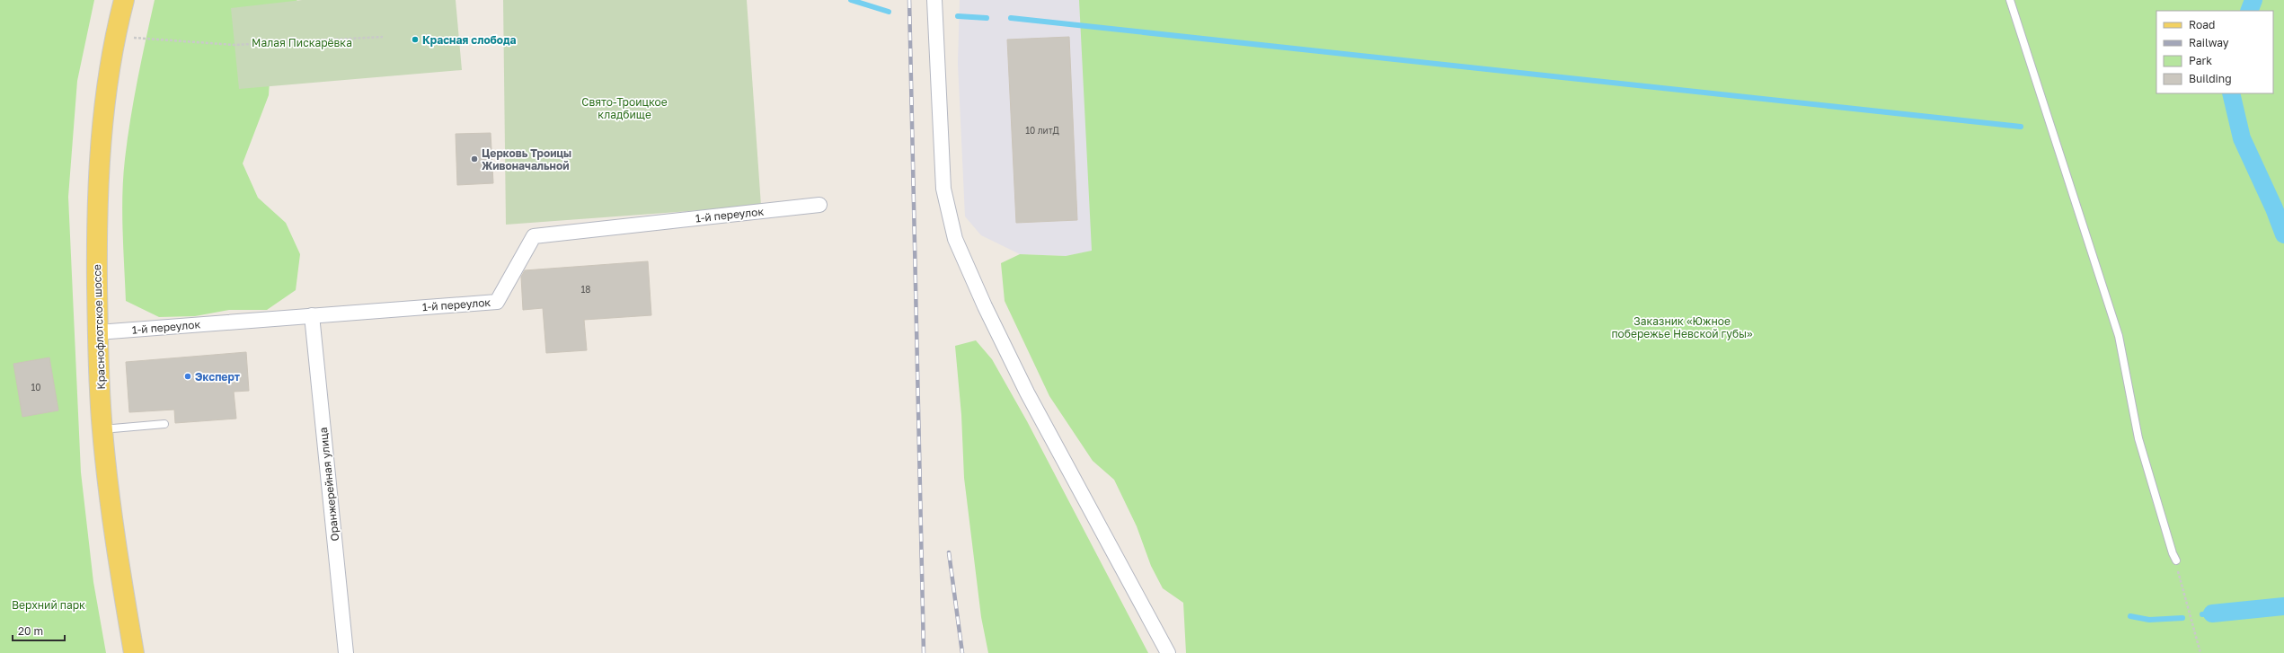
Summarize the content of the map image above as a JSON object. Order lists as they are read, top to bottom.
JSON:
{
  "streets": {
    "main road": ["Краснофлотское шоссе"],
    "street": ["1-й переулок", "Оранжерейная улица"]
  },
  "crossings": [
    ["1-й переулок", "Краснофлотское шоссе"],
    ["1-й переулок", "Оранжерейная улица"]
  ],
  "parks": [
    "Малая Пискарёвка",
    "Свято-Троицкое кладбище",
    "Заказник «Южное побережье Невской губы»",
    "Верхний парк"
  ],
  "places": ["Красная слобода", "Церковь Троицы Живоначальной", "Эксперт"],
  "house_numbers": ["10 литД", "18", "10"],
  "legend": [
    "Road",
    "Railway",
    "Park",
    "Building"
  ],
  "scale_bar": "20 m"
}
